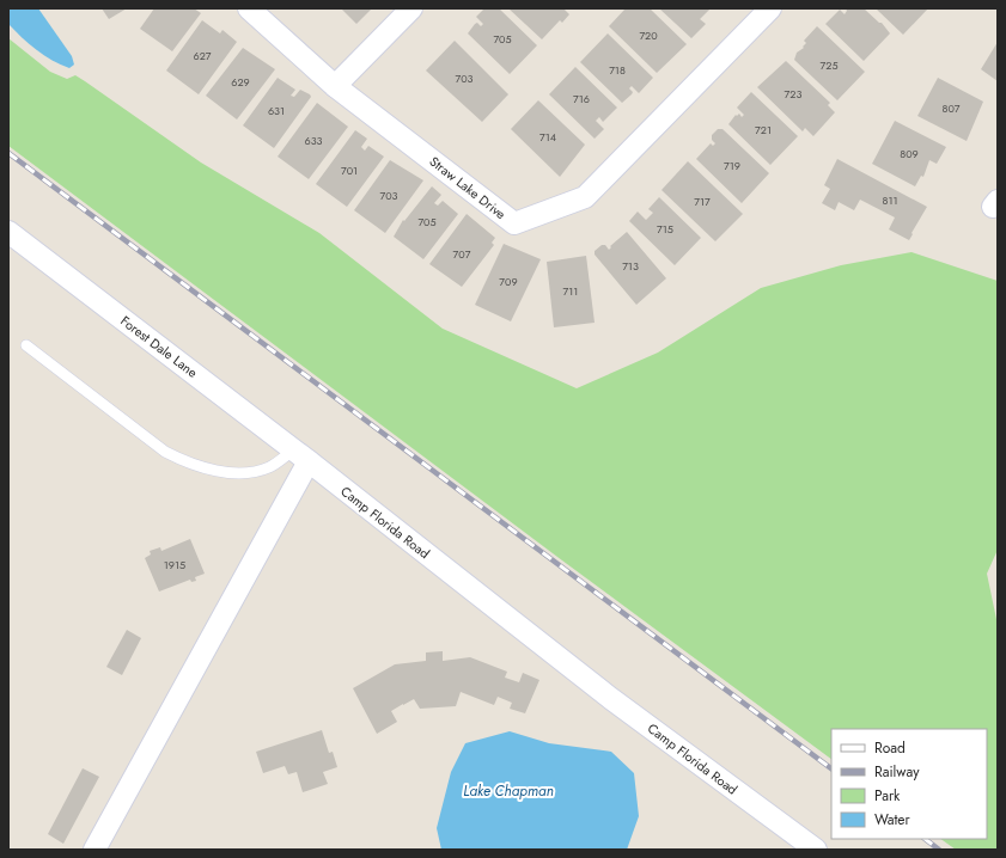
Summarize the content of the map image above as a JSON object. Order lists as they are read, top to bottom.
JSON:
{
  "streets": {
    "street": ["Straw Lake Drive", "Forest Dale Lane", "Camp Florida Road"]
  },
  "crossings": [
    ["Forest Dale Lane", "Camp Florida Road"]
  ],
  "water": ["Lake Chapman"],
  "house_numbers": [
    "720",
    "705",
    "627",
    "725",
    "718",
    "703",
    "629",
    "723",
    "716",
    "807",
    "631",
    "721",
    "714",
    "633",
    "809",
    "719",
    "701",
    "703",
    "811",
    "717",
    "705",
    "715",
    "707",
    "713",
    "709",
    "711",
    "1915"
  ],
  "legend": [
    "Road",
    "Railway",
    "Park",
    "Water"
  ]
}
